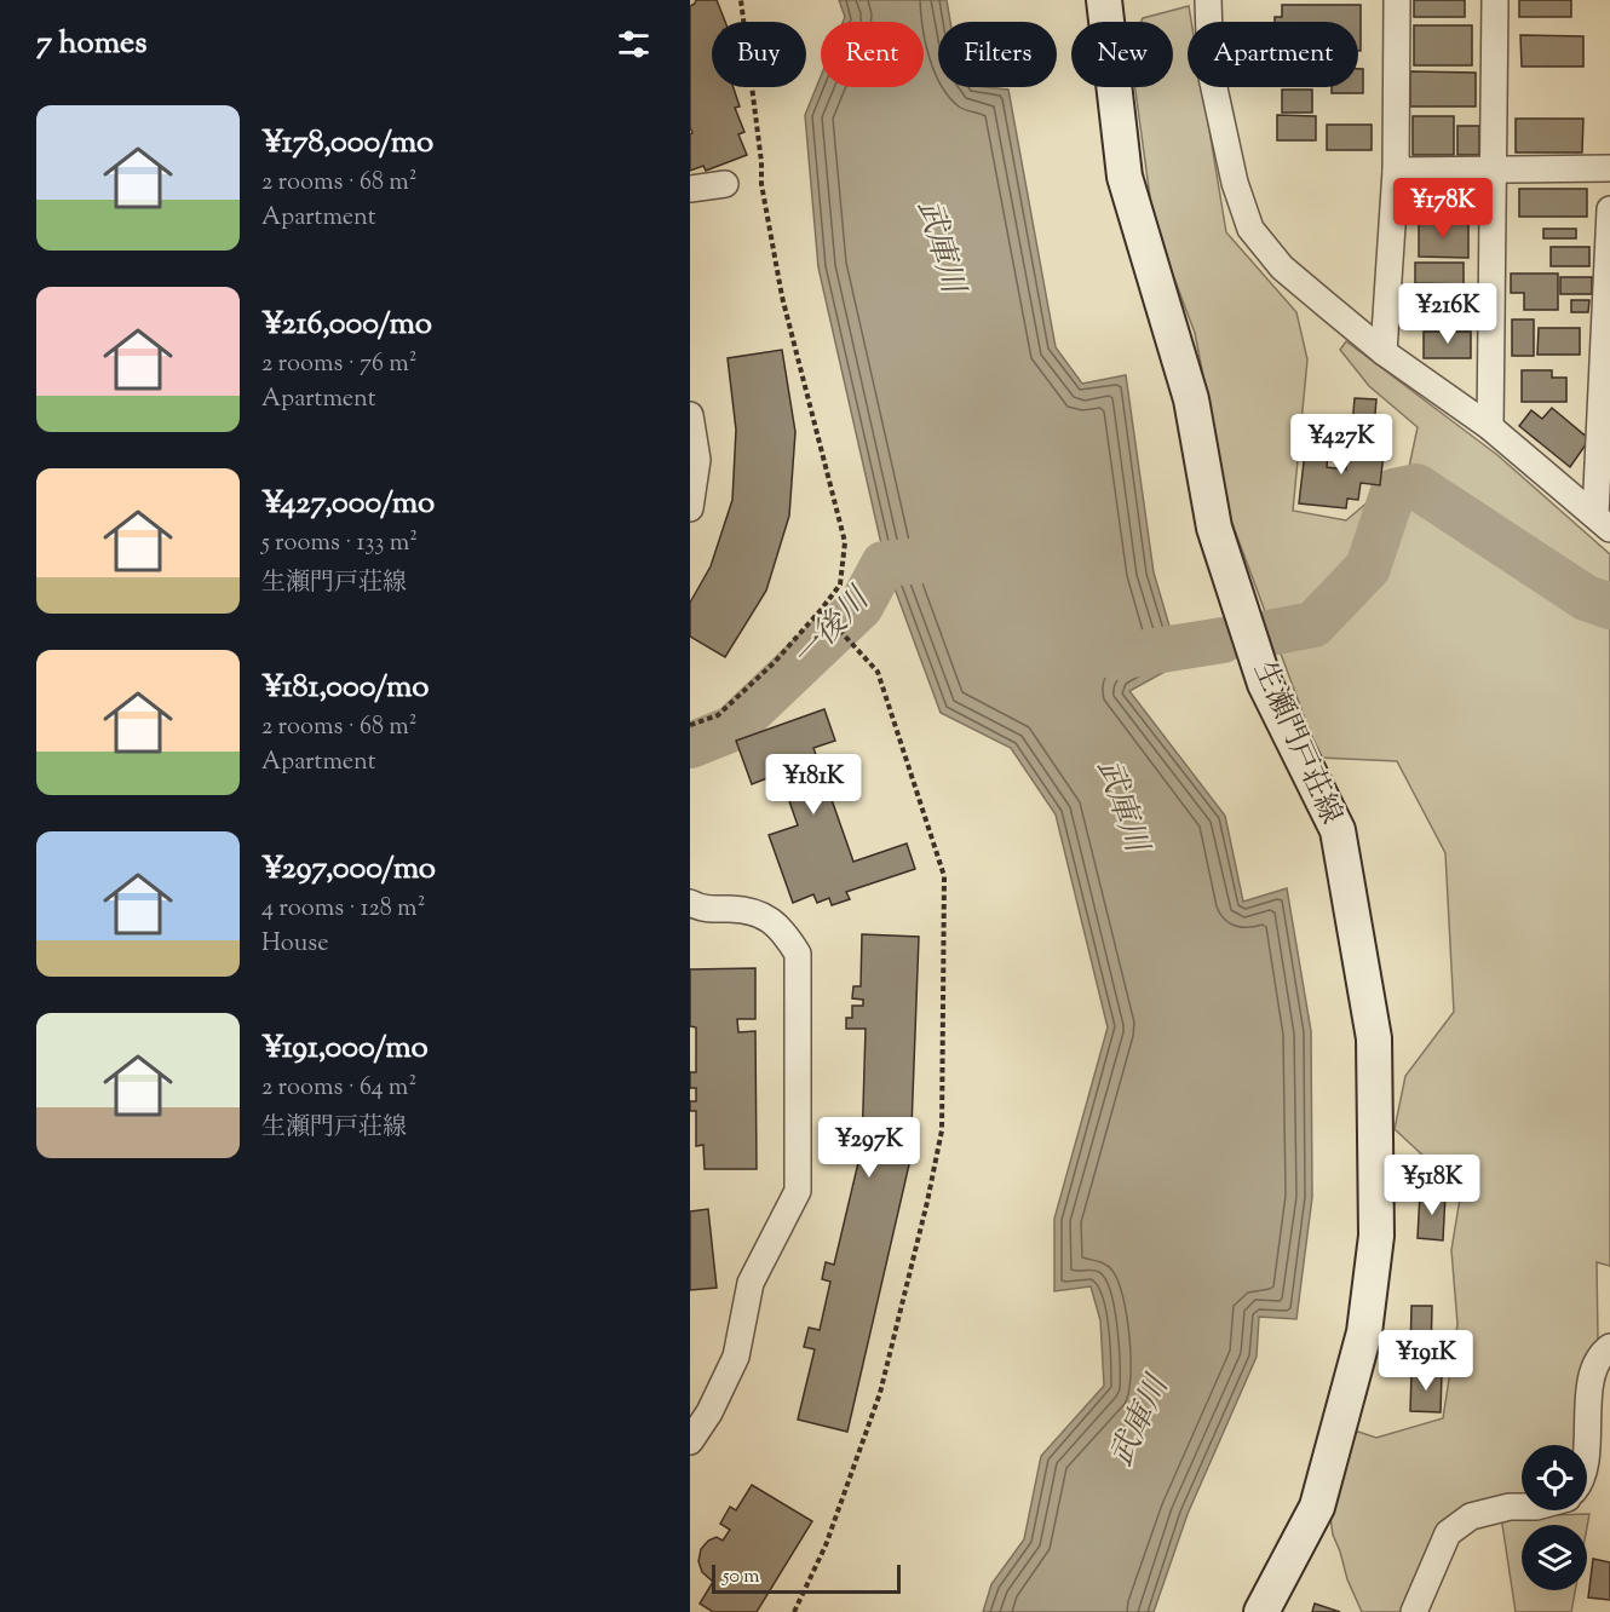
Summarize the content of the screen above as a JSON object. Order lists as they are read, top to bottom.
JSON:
{
  "streets": {
    "main road": ["生瀬門戸荘線"]
  },
  "water": ["武庫川", "一後川"],
  "scale_bar": "50 m",
  "page": {
    "heading": "7 homes",
    "chip": [
      "Buy",
      "Rent",
      "Filters",
      "New",
      "Apartment"
    ],
    "list": [
      {
        "name": "¥178,000/mo",
        "note": "2 rooms · 68 m² · Apartment"
      },
      {
        "name": "¥216,000/mo",
        "note": "2 rooms · 76 m² · Apartment"
      },
      {
        "name": "¥427,000/mo",
        "note": "5 rooms · 133 m² · 生瀬門戸荘線"
      },
      {
        "name": "¥181,000/mo",
        "note": "2 rooms · 68 m² · Apartment"
      },
      {
        "name": "¥297,000/mo",
        "note": "4 rooms · 128 m² · House"
      },
      {
        "name": "¥191,000/mo",
        "note": "2 rooms · 64 m² · 生瀬門戸荘線"
      }
    ],
    "price": [
      "¥178K",
      "¥216K",
      "¥427K",
      "¥181K",
      "¥297K",
      "¥518K",
      "¥191K"
    ],
    "scale": "50 m"
  }
}
